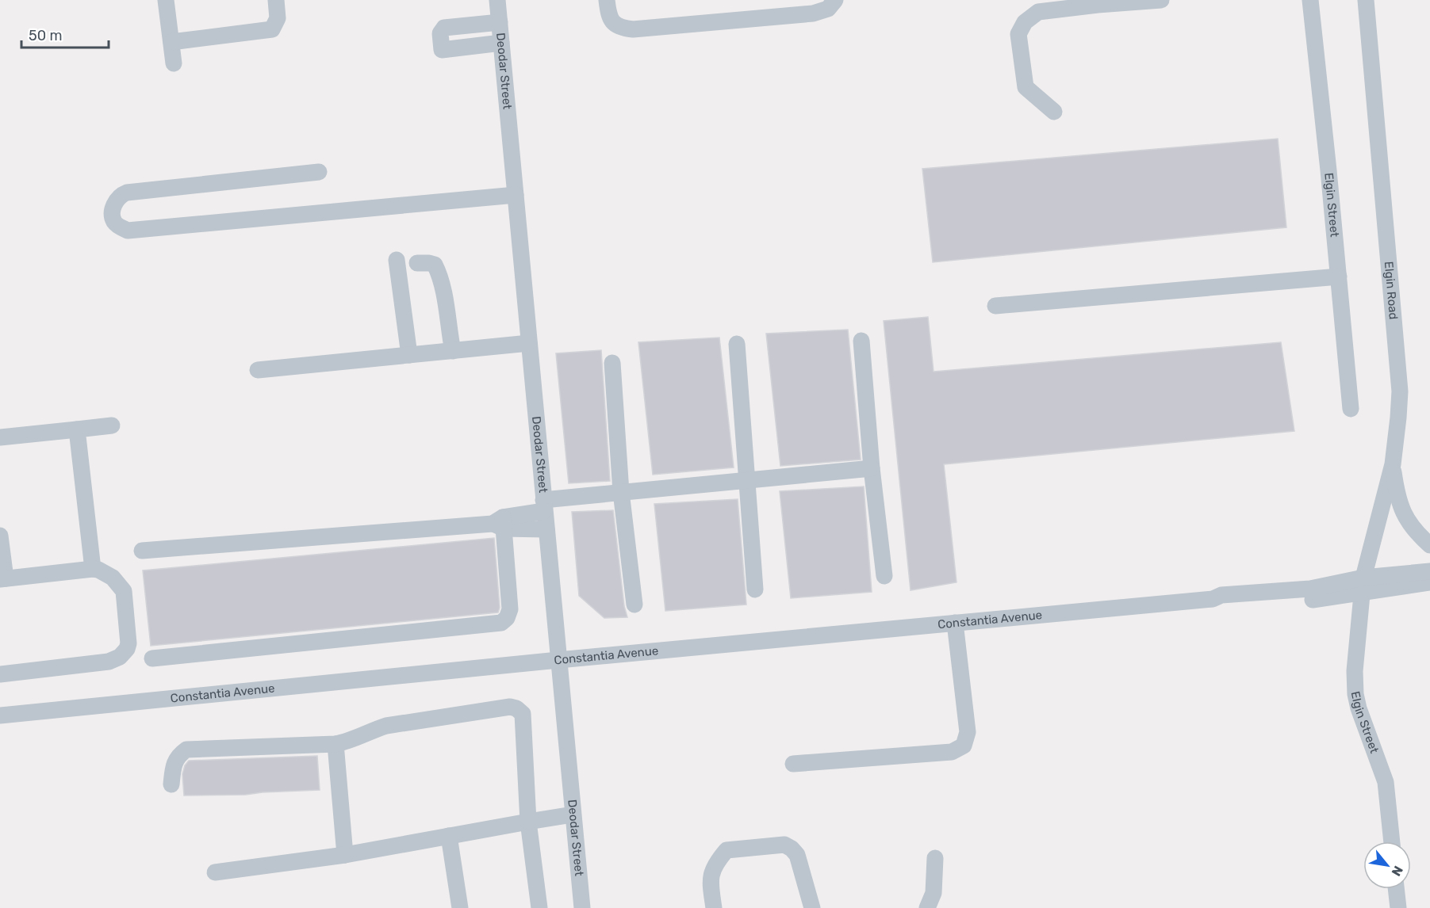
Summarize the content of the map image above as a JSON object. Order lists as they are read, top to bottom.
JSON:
{
  "streets": {
    "street": [
      "Deodar Street",
      "Elgin Street",
      "Elgin Road",
      "Constantia Avenue"
    ]
  },
  "crossings": [
    ["Deodar Street", "Constantia Avenue"],
    ["Elgin Street", "Elgin Road"],
    ["Elgin Street", "Constantia Avenue"],
    ["Elgin Road", "Constantia Avenue"]
  ],
  "scale_bar": "50 m",
  "north": "bottom right"
}
